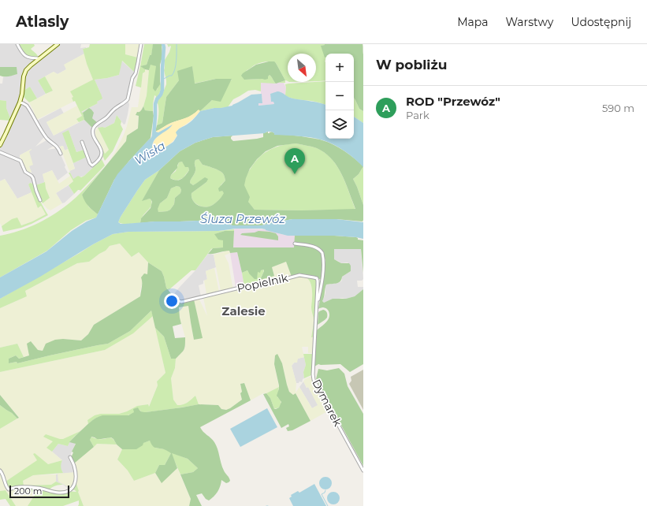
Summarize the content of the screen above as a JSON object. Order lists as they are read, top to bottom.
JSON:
{
  "streets": {
    "street": ["Popielnik", "Dymarek"]
  },
  "crossings": [
    ["Popielnik", "Dymarek"]
  ],
  "districts": ["Zalesie"],
  "water": ["Wisła", "Śluza Przewóz"],
  "scale_bar": "200 m",
  "north": "bottom right",
  "page": {
    "header": "Atlasly",
    "nav": ["Mapa", "Warstwy", "Udostępnij"],
    "heading": "W pobliżu",
    "map_buttons": ["+", "−"],
    "list": [
      {
        "mark": "A",
        "name": "ROD \"Przewóz\"",
        "note": "Park",
        "value": "590 m"
      }
    ],
    "pins": "A",
    "scale": "200 m"
  }
}
